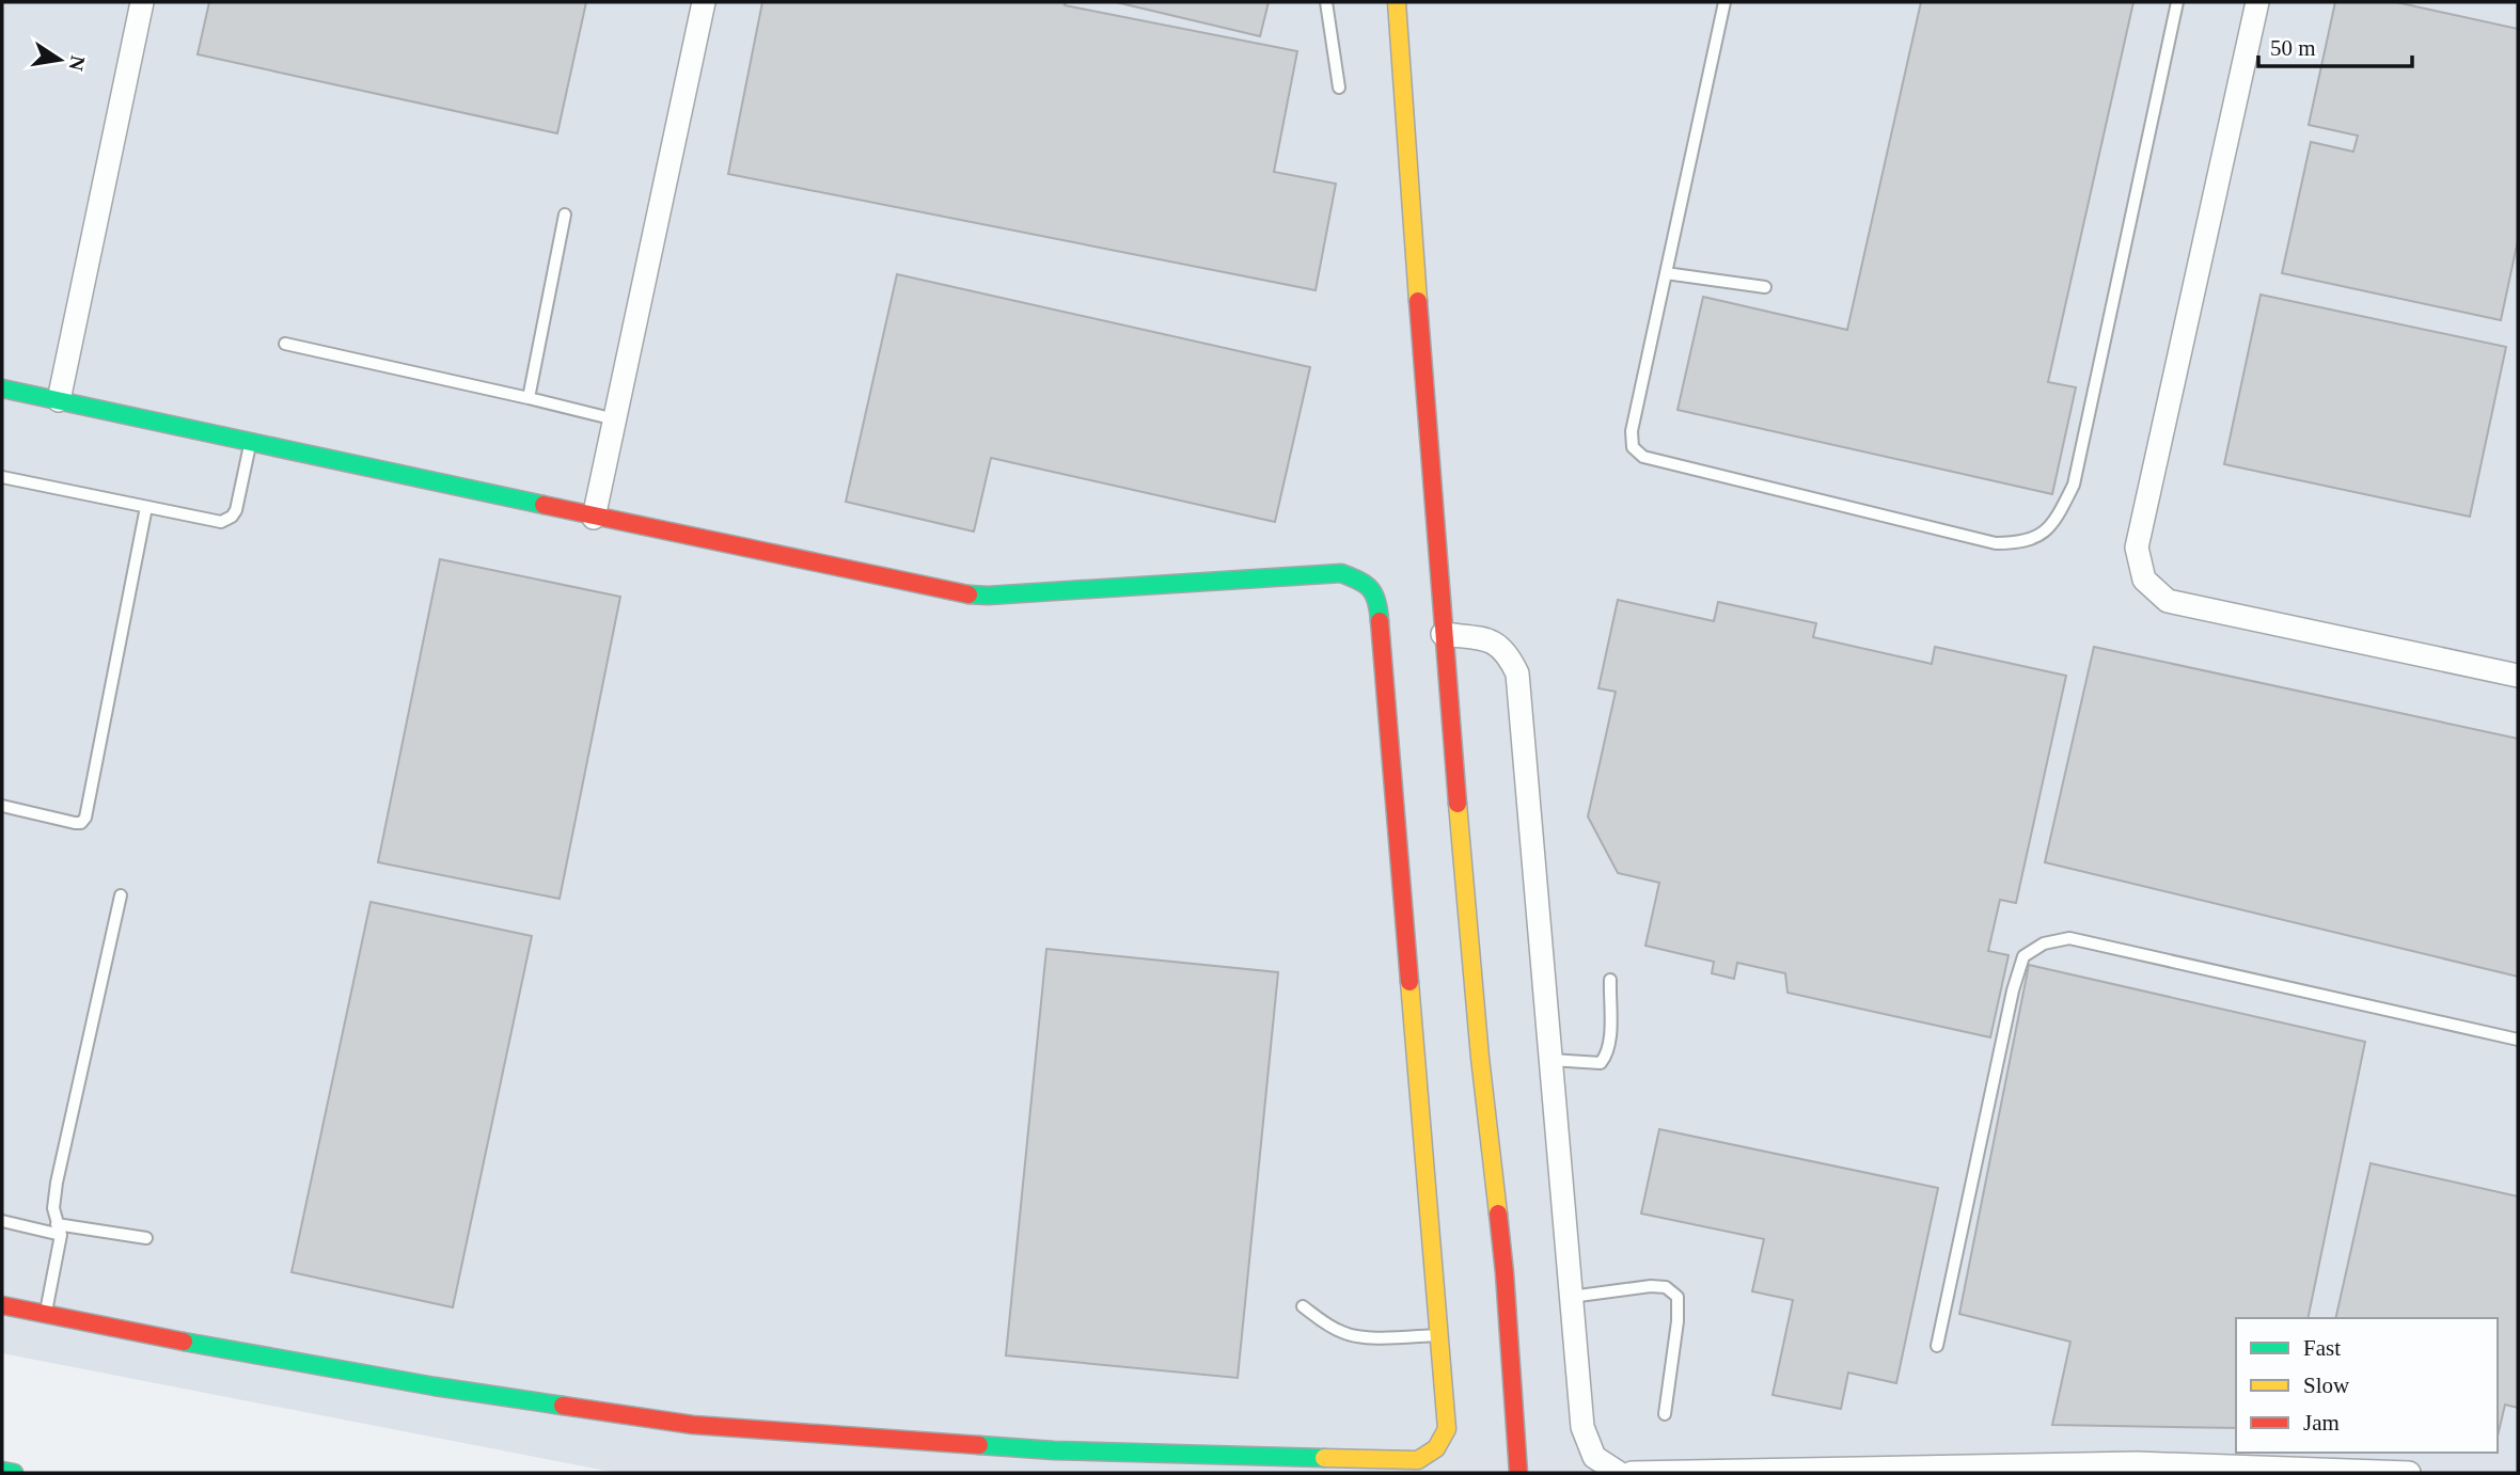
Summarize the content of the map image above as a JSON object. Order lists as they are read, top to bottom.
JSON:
{
  "legend": ["Fast", "Slow", "Jam"],
  "scale_bar": "50 m",
  "north": "right"
}
